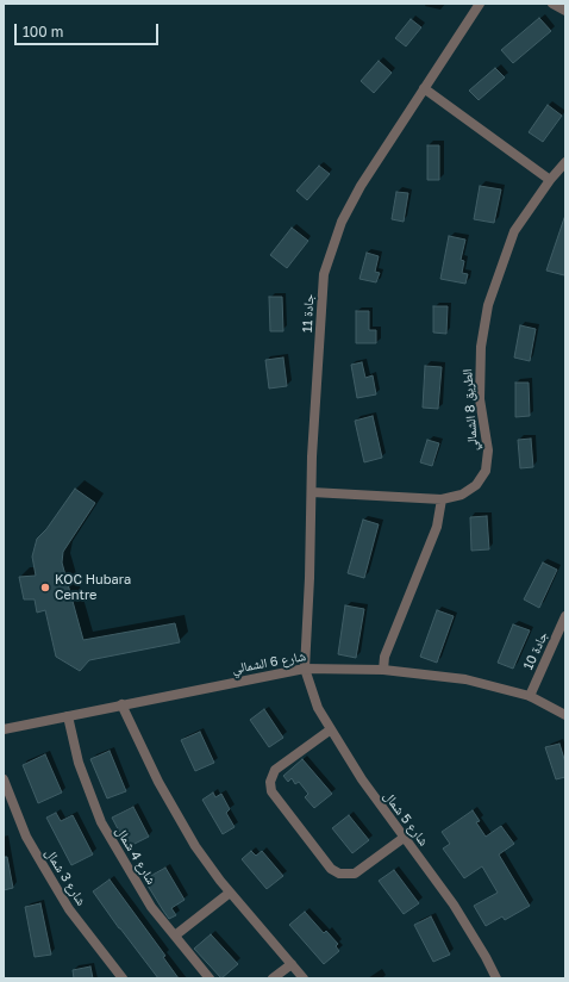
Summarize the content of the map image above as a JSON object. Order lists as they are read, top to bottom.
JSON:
{
  "streets": {
    "street": [
      "جادة 11",
      "الطريق 8 الشمالي",
      "جادة 10",
      "شارع 6 الشمالي",
      "شارع 5 شمال",
      "شارع 4 شمال",
      "شارع 3 شمال"
    ]
  },
  "crossings": [
    ["جادة 11", "الطريق 8 الشمالي"],
    ["جادة 11", "شارع 6 الشمالي"],
    ["جادة 11", "شارع 5 شمال"],
    ["جادة 10", "شارع 6 الشمالي"],
    ["شارع 6 الشمالي", "شارع 5 شمال"],
    ["شارع 6 الشمالي", "شارع 4 شمال"]
  ],
  "places": ["KOC Hubara Centre"],
  "scale_bar": "100 m"
}
